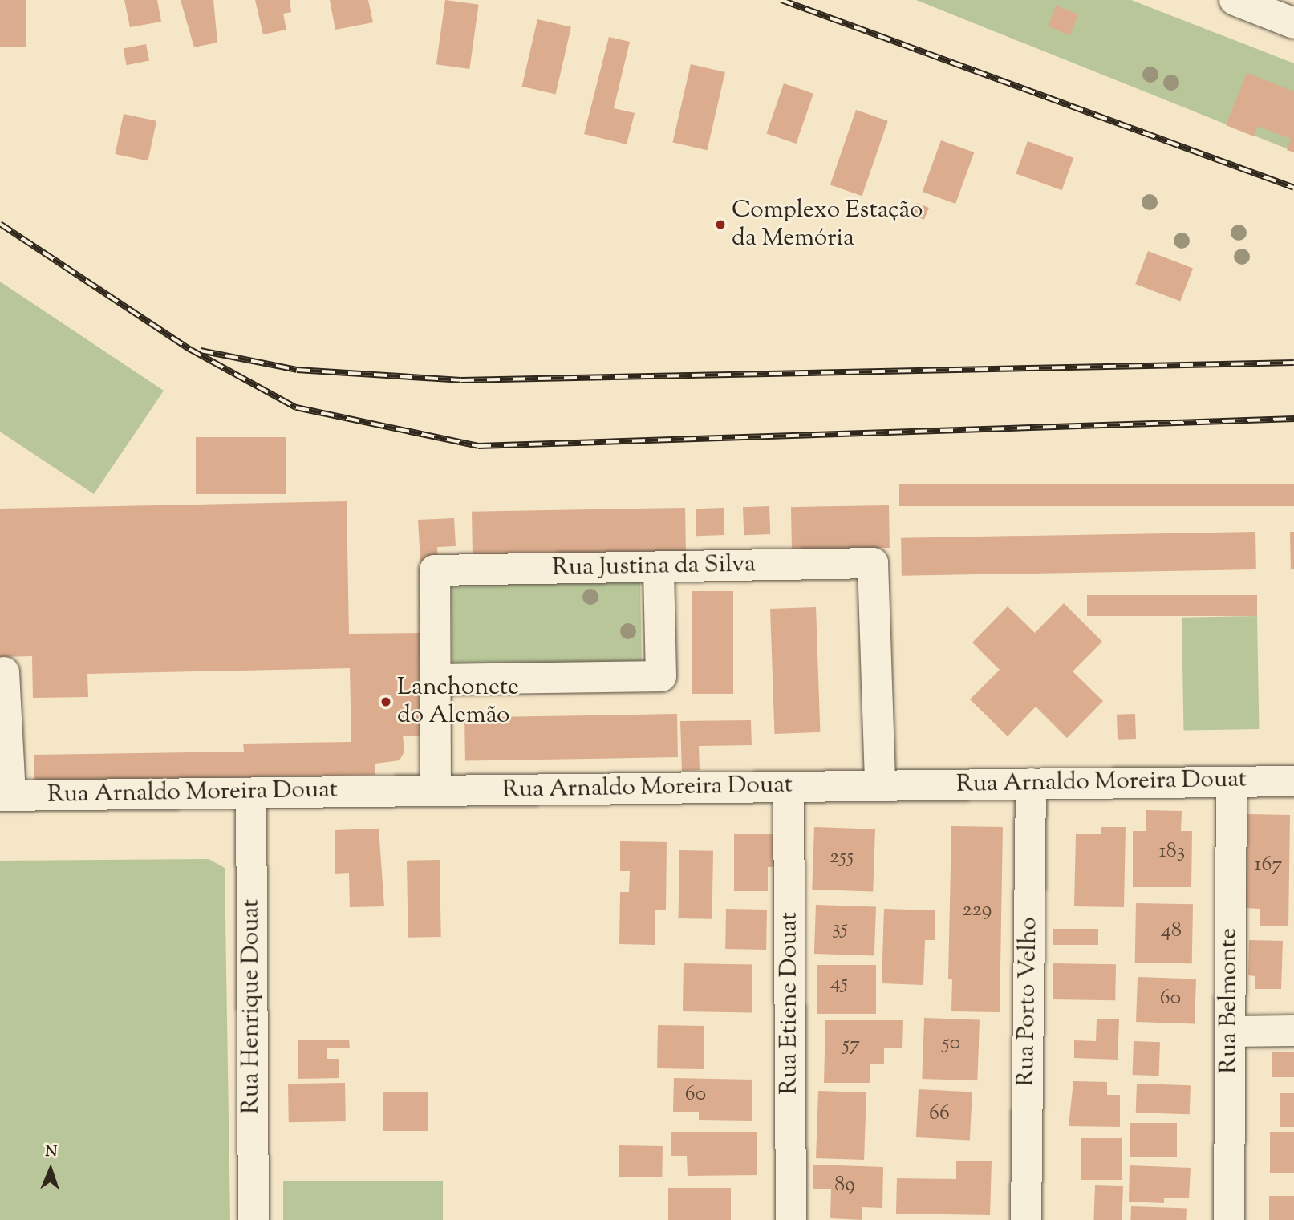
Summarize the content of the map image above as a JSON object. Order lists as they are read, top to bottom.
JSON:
{
  "streets": {
    "street": [
      "Rua Justina da Silva",
      "Rua Arnaldo Moreira Douat",
      "Rua Belmonte",
      "Rua Porto Velho",
      "Rua Etiene Douat",
      "Rua Henrique Douat"
    ]
  },
  "crossings": [
    ["Rua Justina da Silva", "Rua Arnaldo Moreira Douat"],
    ["Rua Arnaldo Moreira Douat", "Rua Belmonte"],
    ["Rua Arnaldo Moreira Douat", "Rua Porto Velho"],
    ["Rua Arnaldo Moreira Douat", "Rua Etiene Douat"],
    ["Rua Arnaldo Moreira Douat", "Rua Henrique Douat"]
  ],
  "places": ["Complexo Estação da Memória", "Lanchonete do Alemão"],
  "house_numbers": [
    "183",
    "255",
    "167",
    "229",
    "35",
    "48",
    "45",
    "60",
    "50",
    "57",
    "60",
    "66",
    "89"
  ],
  "north": "top"
}
